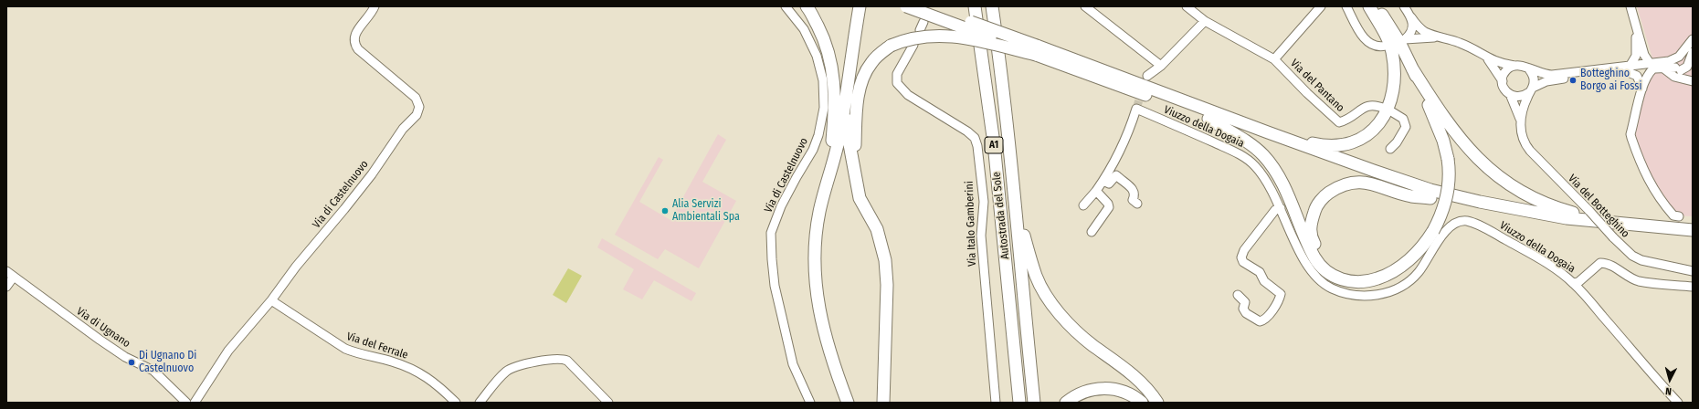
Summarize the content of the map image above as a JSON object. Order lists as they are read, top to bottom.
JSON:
{
  "streets": {
    "highway": ["A1", "Autostrada del Sole"],
    "street": [
      "Via del Pantano",
      "Viuzzo della Dogaia",
      "Via di Castelnuovo",
      "Via del Botteghino",
      "Via Italo Gamberini",
      "Via di Ugnano",
      "Via del Ferrale"
    ]
  },
  "crossings": [
    ["Via di Castelnuovo", "Via del Ferrale"]
  ],
  "places": ["Botteghino Borgo ai Fossi", "Alia Servizi Ambientali Spa", "Di Ugnano Di Castelnuovo"],
  "north": "bottom"
}
